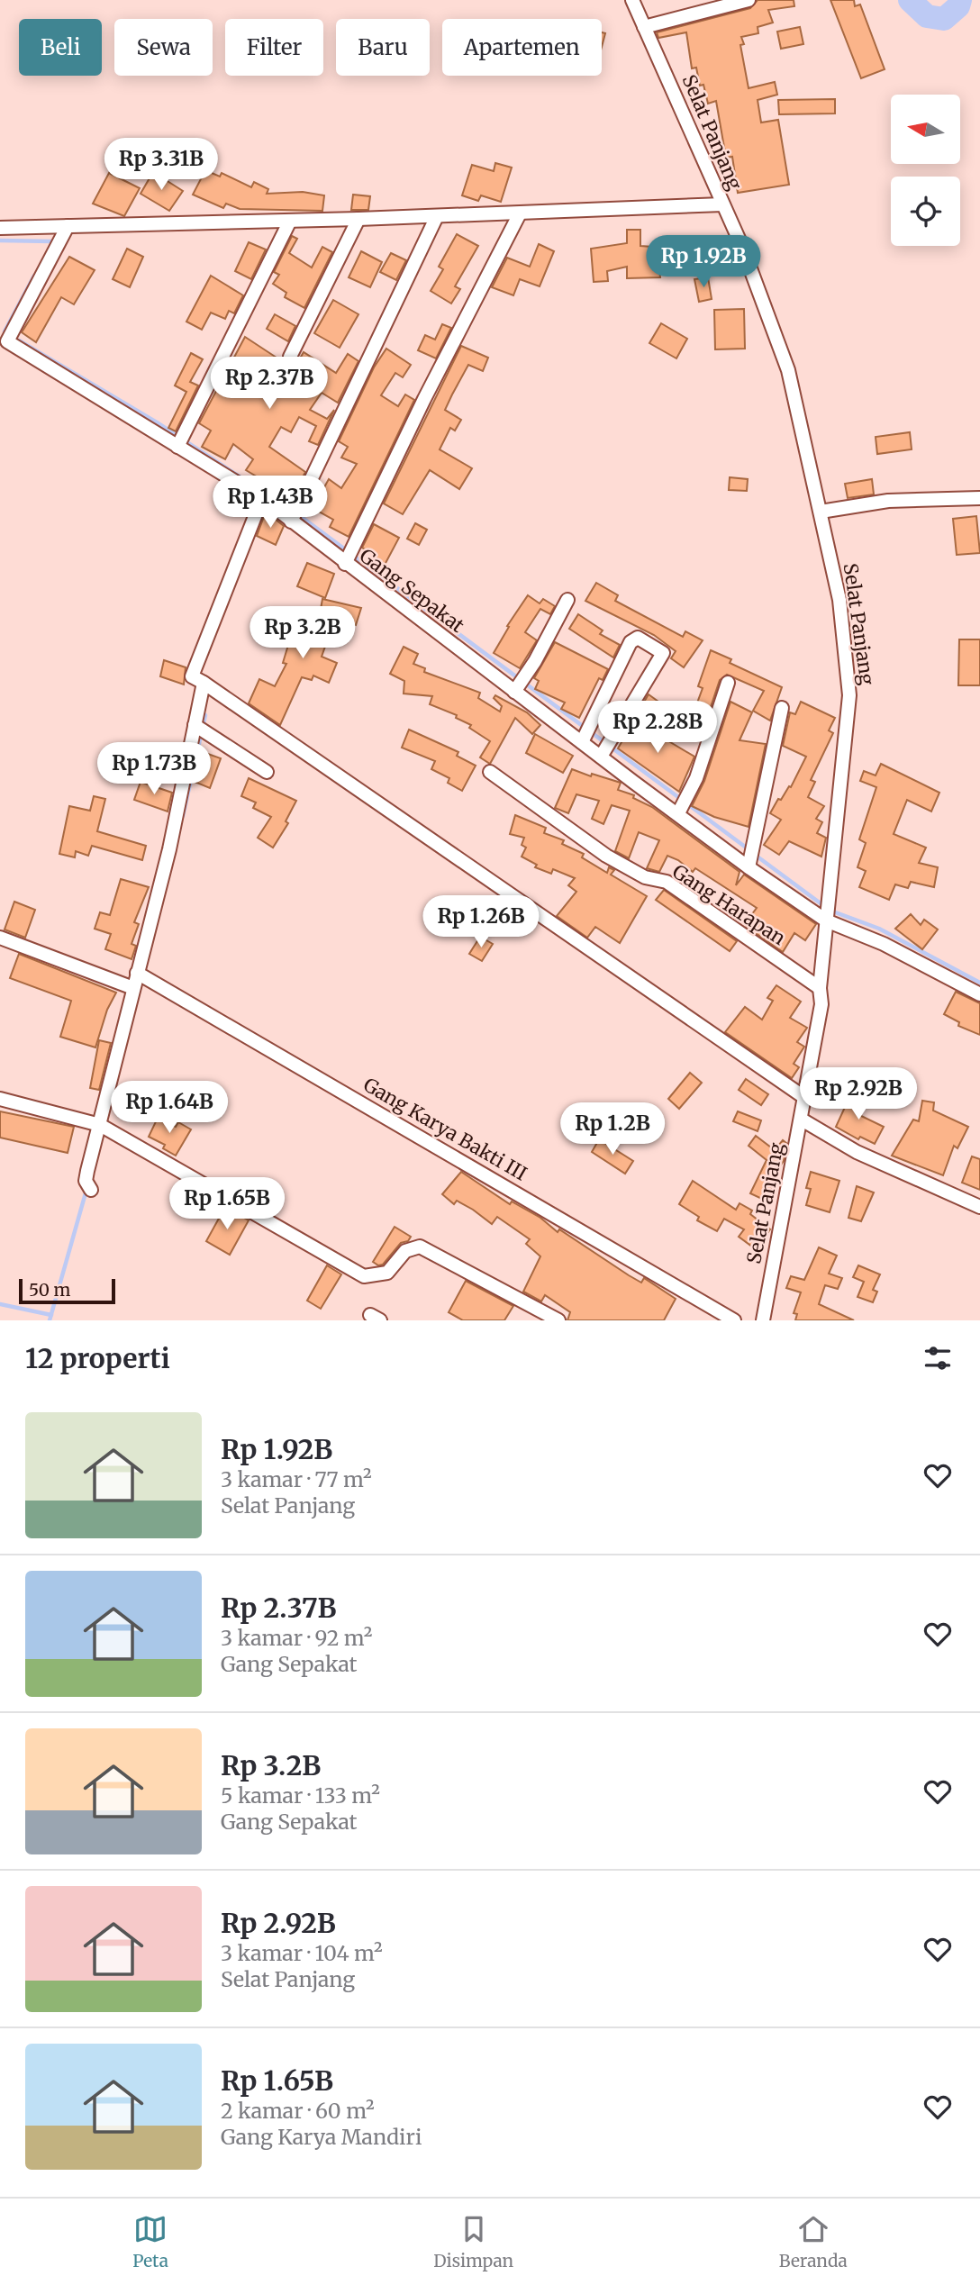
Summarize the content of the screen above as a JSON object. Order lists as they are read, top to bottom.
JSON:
{
  "streets": {
    "street": [
      "Selat Panjang",
      "Gang Sepakat",
      "Gang Harapan",
      "Gang Karya Bakti III"
    ]
  },
  "crossings": [
    ["Selat Panjang", "Gang Sepakat"],
    ["Selat Panjang", "Gang Harapan"]
  ],
  "scale_bar": "50 m",
  "north": "left",
  "page": {
    "chip": [
      "Beli",
      "Sewa",
      "Filter",
      "Baru",
      "Apartemen"
    ],
    "price": [
      "Rp 3.31B",
      "Rp 1.92B",
      "Rp 2.37B",
      "Rp 1.43B",
      "Rp 3.2B",
      "Rp 2.28B",
      "Rp 1.73B",
      "Rp 1.26B",
      "Rp 2.92B",
      "Rp 1.64B",
      "Rp 1.2B",
      "Rp 1.65B"
    ],
    "scale": "50 m",
    "heading": "12 properti",
    "list": [
      {
        "name": "Rp 1.92B",
        "note": "3 kamar · 77 m² · Selat Panjang"
      },
      {
        "name": "Rp 2.37B",
        "note": "3 kamar · 92 m² · Gang Sepakat"
      },
      {
        "name": "Rp 3.2B",
        "note": "5 kamar · 133 m² · Gang Sepakat"
      },
      {
        "name": "Rp 2.92B",
        "note": "3 kamar · 104 m² · Selat Panjang"
      },
      {
        "name": "Rp 1.65B",
        "note": "2 kamar · 60 m² · Gang Karya Mandiri"
      }
    ],
    "tabs": ["Peta", "Disimpan", "Beranda"]
  }
}
